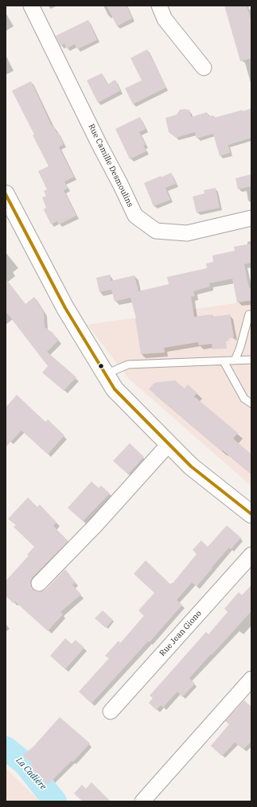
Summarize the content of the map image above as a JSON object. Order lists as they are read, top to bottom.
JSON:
{
  "streets": {
    "street": ["Rue Camille Desmoulins", "Rue Jean Giono"]
  },
  "water": ["La Cadière"]
}
